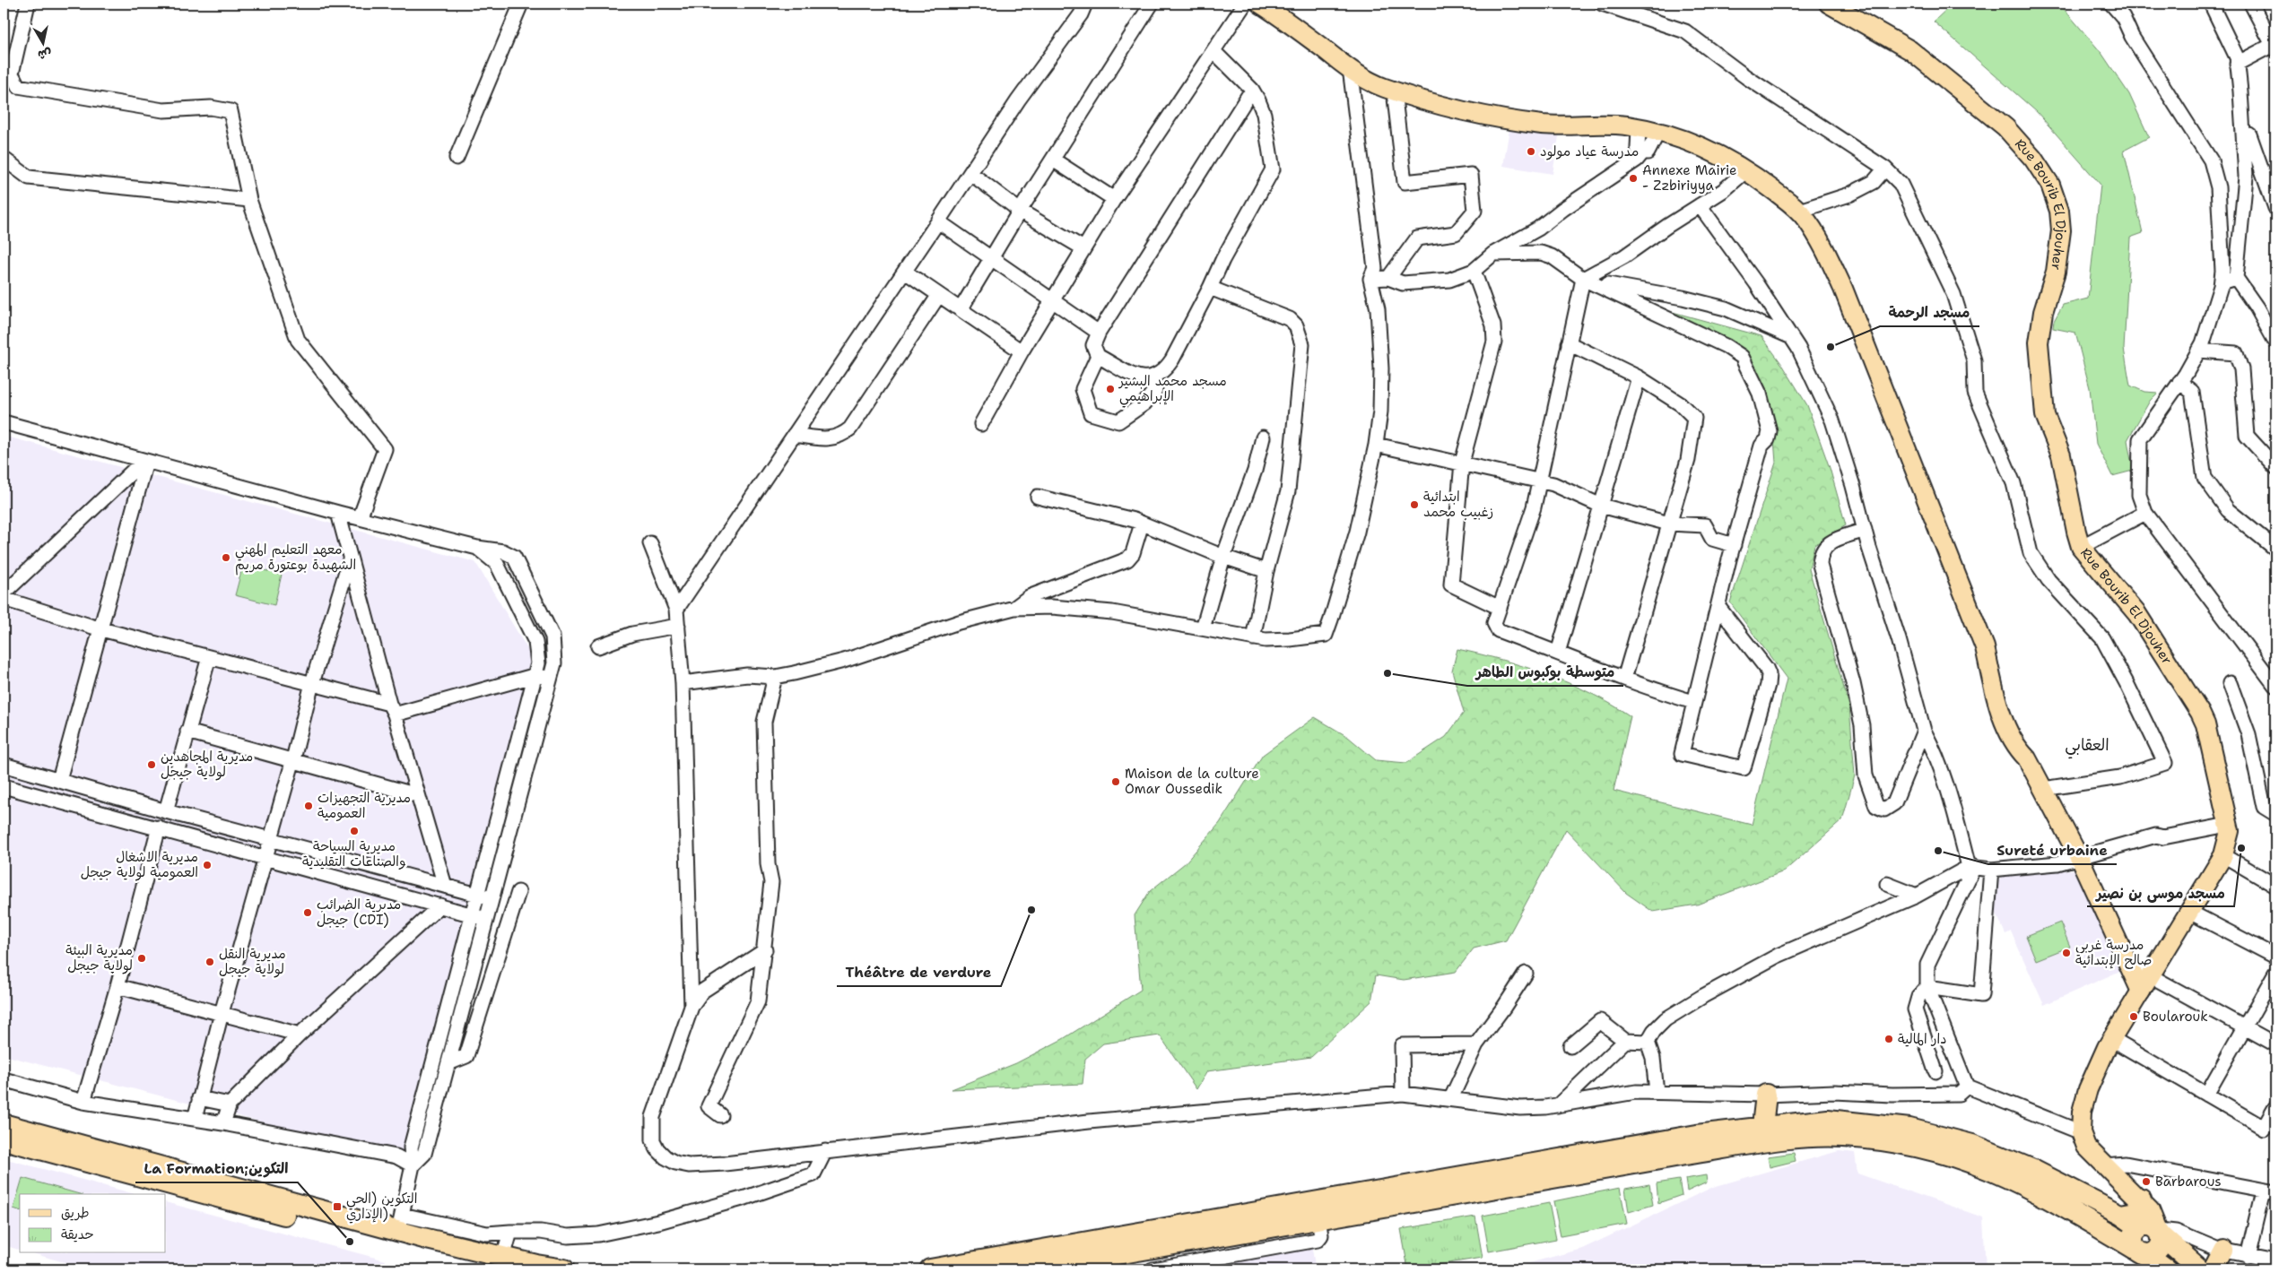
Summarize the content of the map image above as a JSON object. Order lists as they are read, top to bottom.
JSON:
{
  "streets": {
    "main road": ["Rue Bourib El Djouher"]
  },
  "districts": ["العقابي"],
  "places": {
    "other": [
      "مدرسة عياد مولود",
      "Annexe Mairie - Zzbiriyya",
      "مسجد الرحمة",
      "مسجد محمد البشير الإبراهيمي",
      "ابتدائية زغبيب محمد",
      "معهد التعليم المهني الشهيدة بوعتورة مريم",
      "متوسطة بوكبوس الطاهر",
      "مديرية المجاهدين لولاية جيجل",
      "Maison de la culture Omar Oussedik",
      "مديرية التجهيزات العمومية",
      "مديرية السياحة والصناعات التقليدية",
      "مسجد موسى بن نصير",
      "Sureté urbaine",
      "مديرية الاشغال العمومية لولاية جيجل",
      "Théâtre de verdure",
      "مديرية الضرائب جيجل (CDI)",
      "مدرسة غربي صالح الإبتدائية",
      "مديرية البيئة لولاية جيجل",
      "مديرية النقل لولاية جيجل",
      "Boularouk",
      "دار المالية",
      "Barbarous",
      "La Formation;التكوين"
    ],
    "transit": ["التكوين (الحي الإداري)"]
  },
  "legend": ["طريق", "حديقة"],
  "north": "bottom"
}
